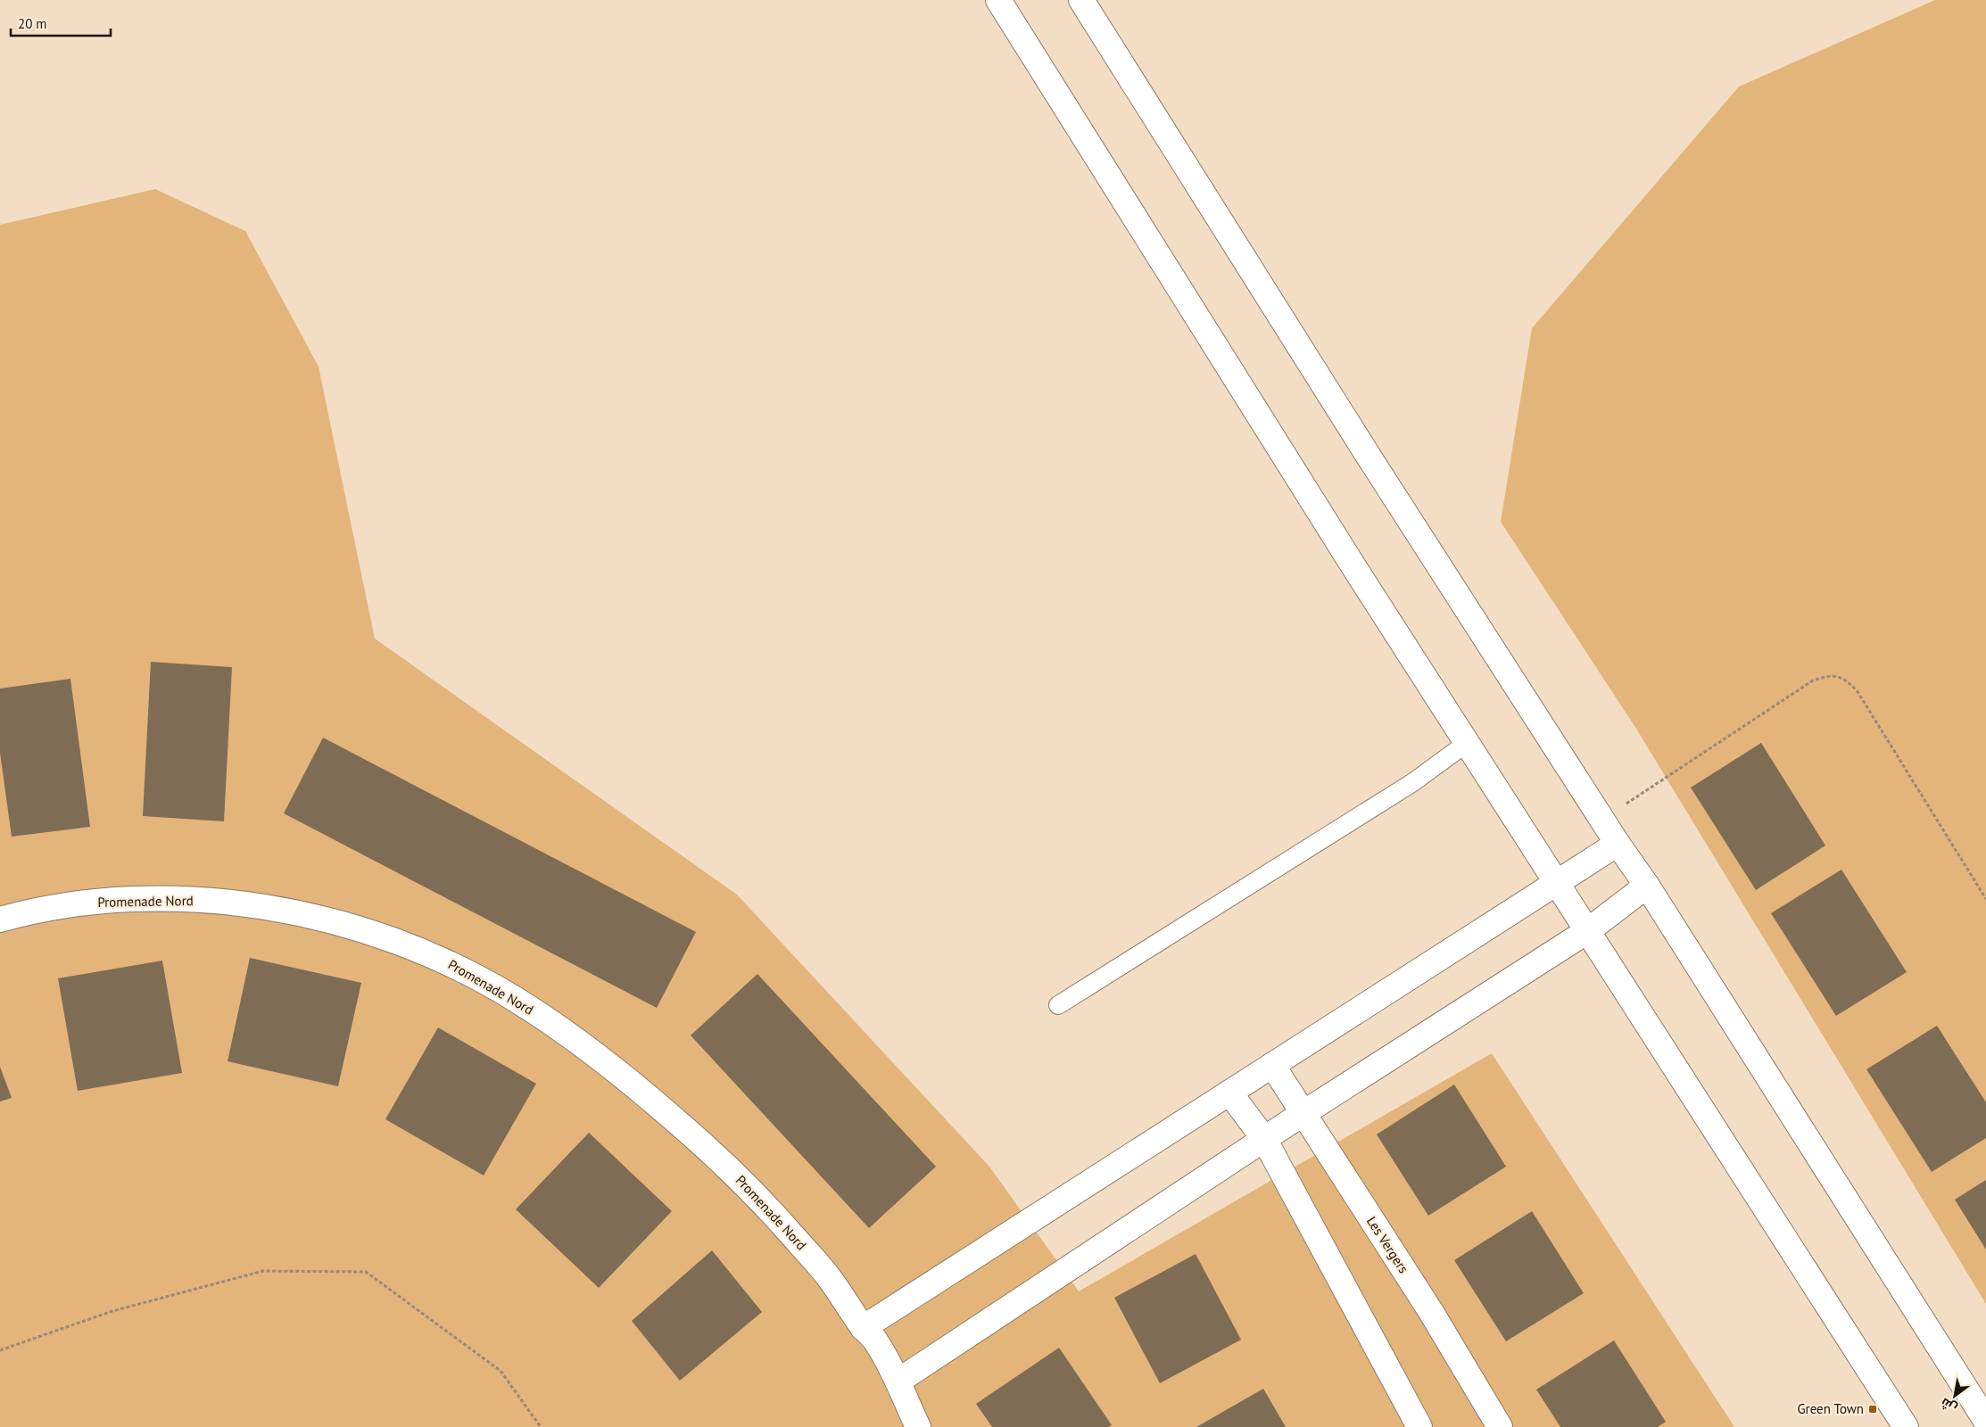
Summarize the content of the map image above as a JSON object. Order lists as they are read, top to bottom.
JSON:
{
  "streets": {
    "street": ["Promenade Nord", "Les Vergers"]
  },
  "places": {
    "transit": ["Green Town"]
  },
  "scale_bar": "20 m",
  "north": "bottom left"
}
